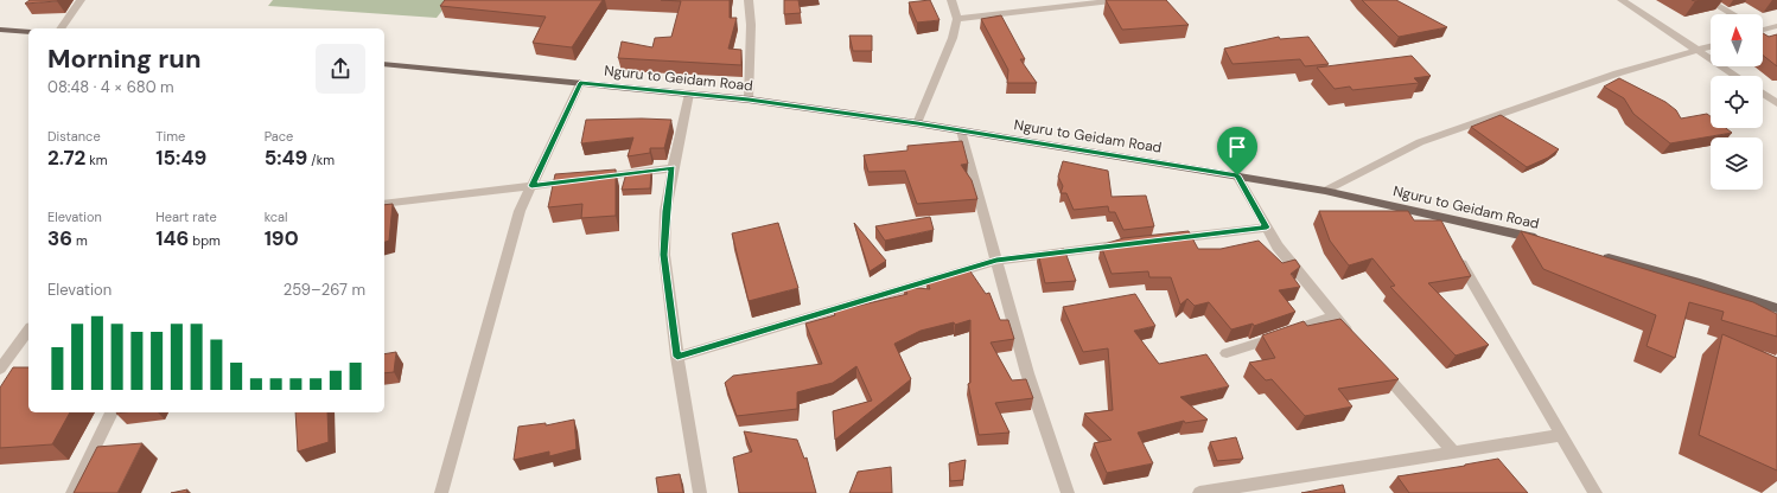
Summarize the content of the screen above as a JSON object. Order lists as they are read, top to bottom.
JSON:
{
  "streets": {
    "main road": ["Nguru to Geidam Road"]
  },
  "north": "top",
  "page": {
    "heading": ["Morning run", "08:48 · 4 × 680 m"],
    "stats": [
      ["Distance", "2.72 km"],
      ["Time", "15:49"],
      ["Pace", "5:49 /km"],
      ["Elevation", "36 m"],
      ["Heart rate", "146 bpm"],
      ["kcal", "190"]
    ],
    "chart": ["Elevation", "259–267 m"]
  }
}
